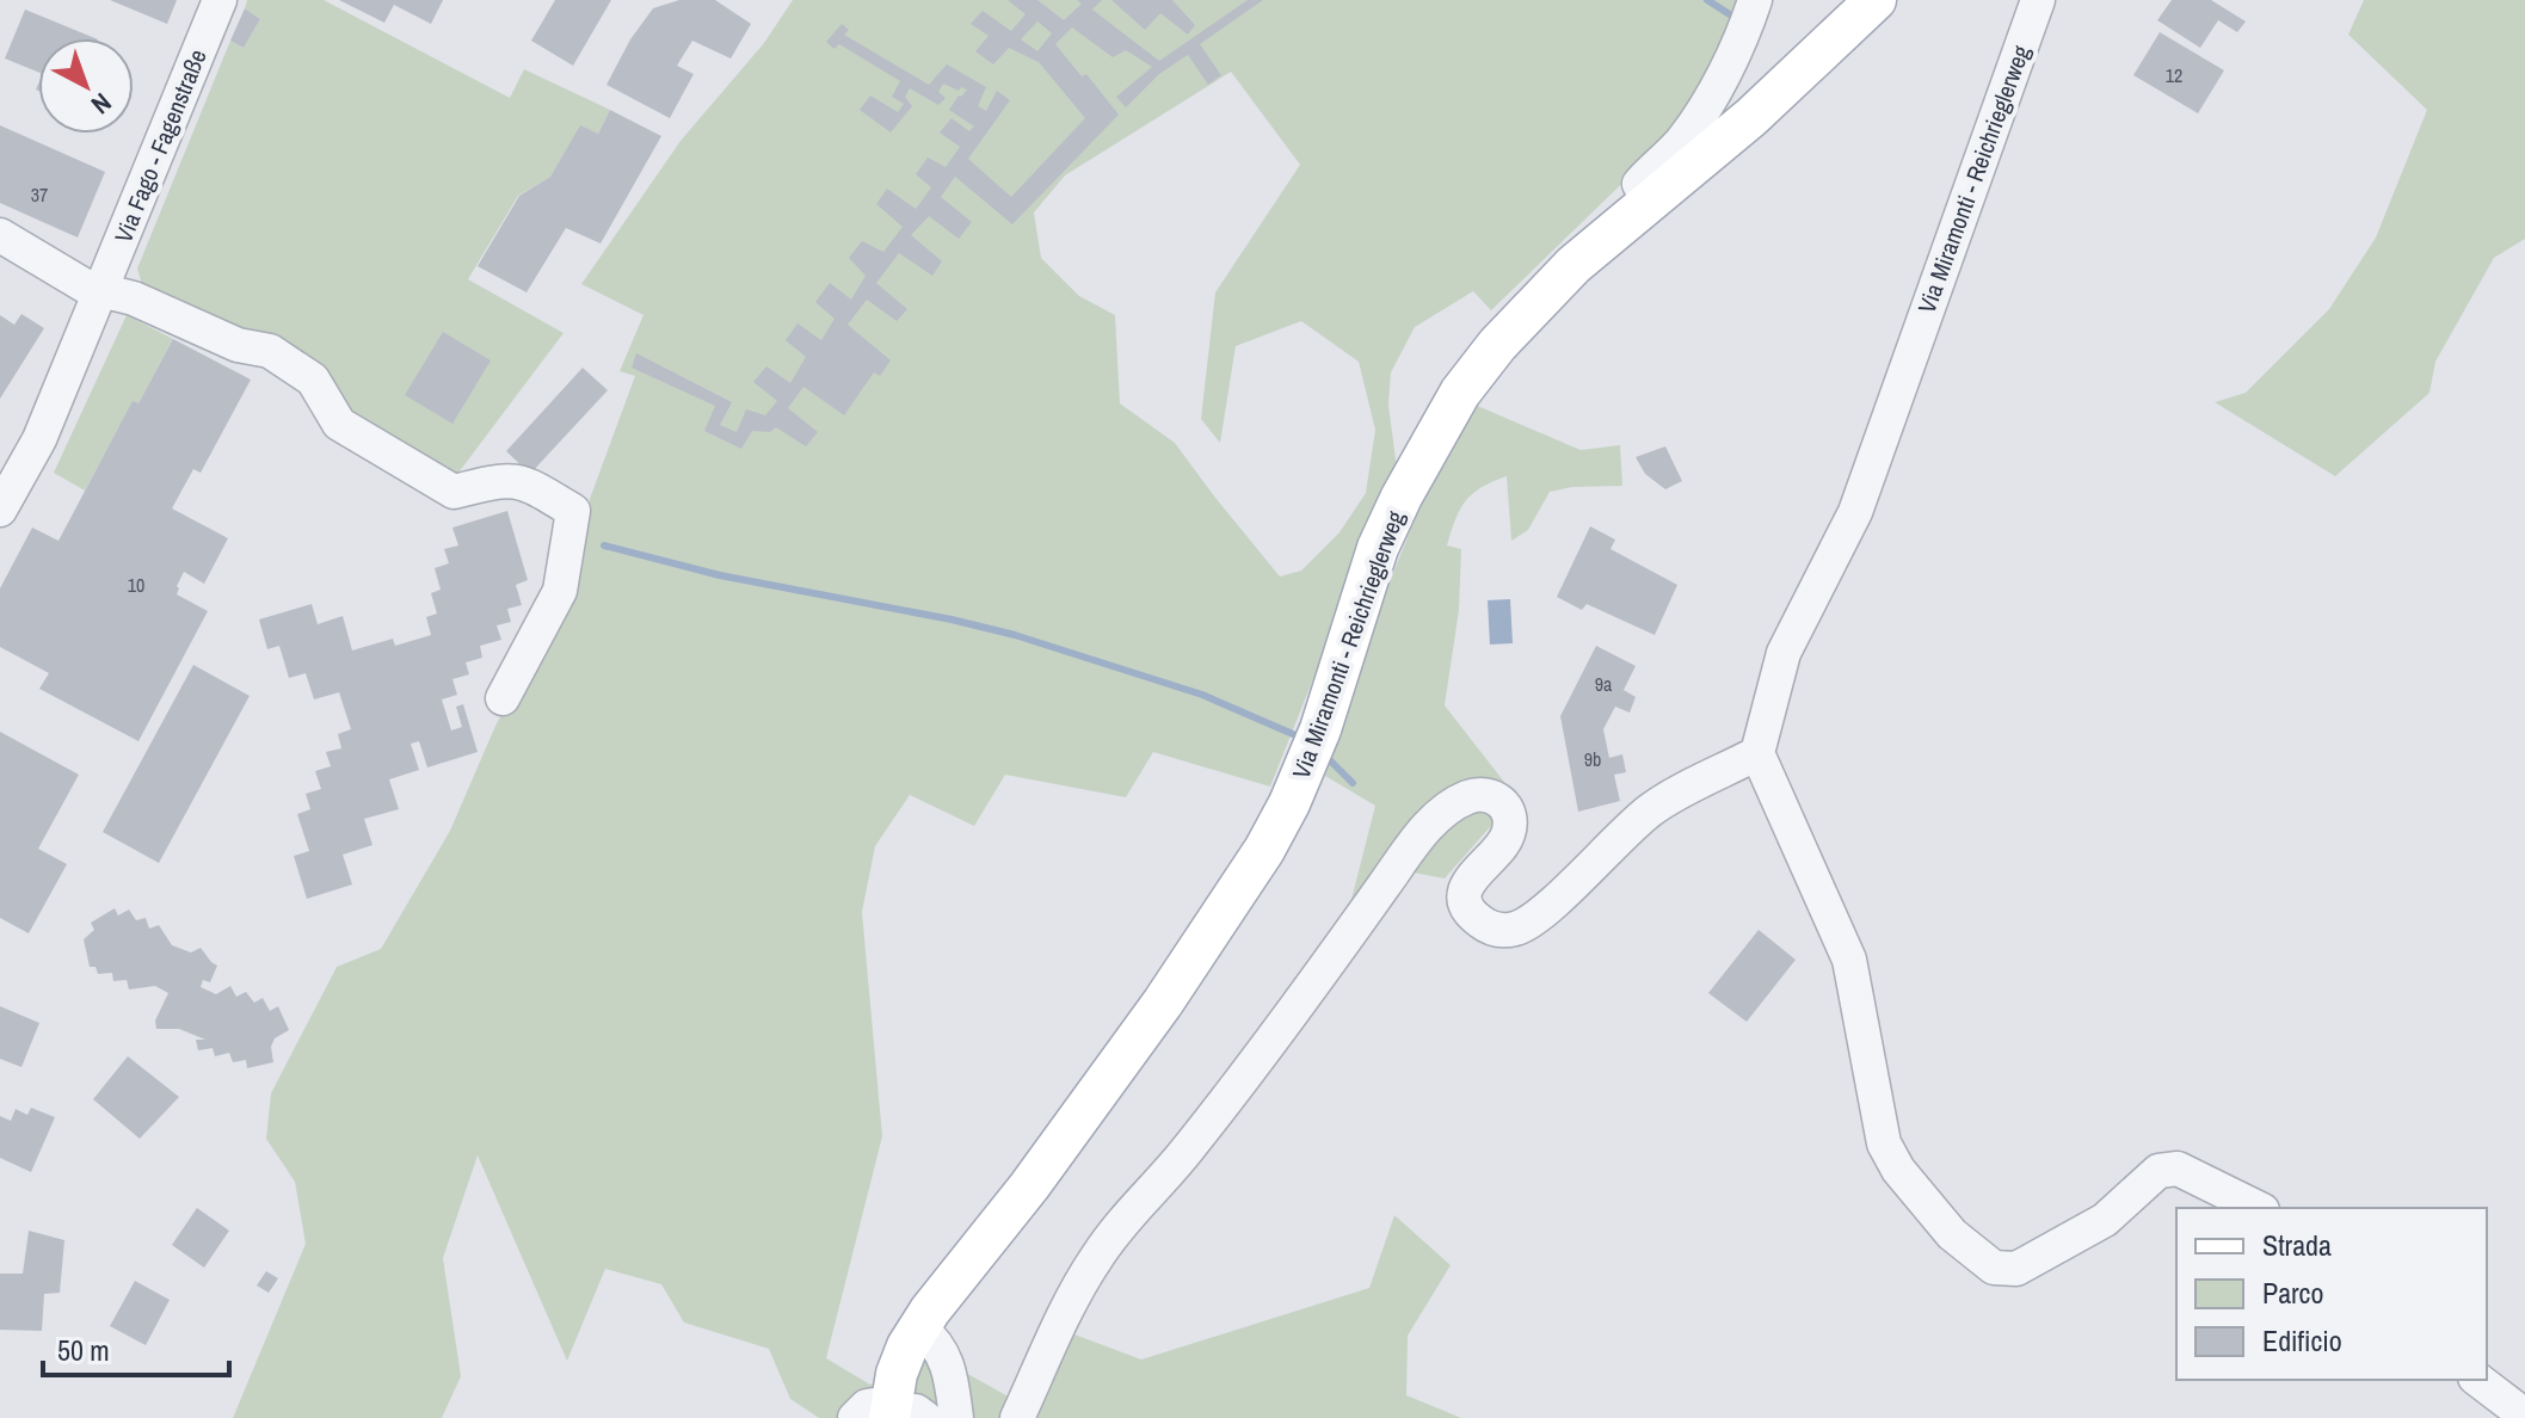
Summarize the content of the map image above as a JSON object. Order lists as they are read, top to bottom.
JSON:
{
  "streets": {
    "main road": ["Via Miramonti - Reichrieglerweg"],
    "street": ["Via Fago - Fagenstraße"]
  },
  "house_numbers": [
    "12",
    "37",
    "10",
    "9a",
    "9b"
  ],
  "legend": ["Strada", "Parco", "Edificio"],
  "scale_bar": "50 m",
  "north": "bottom right"
}
